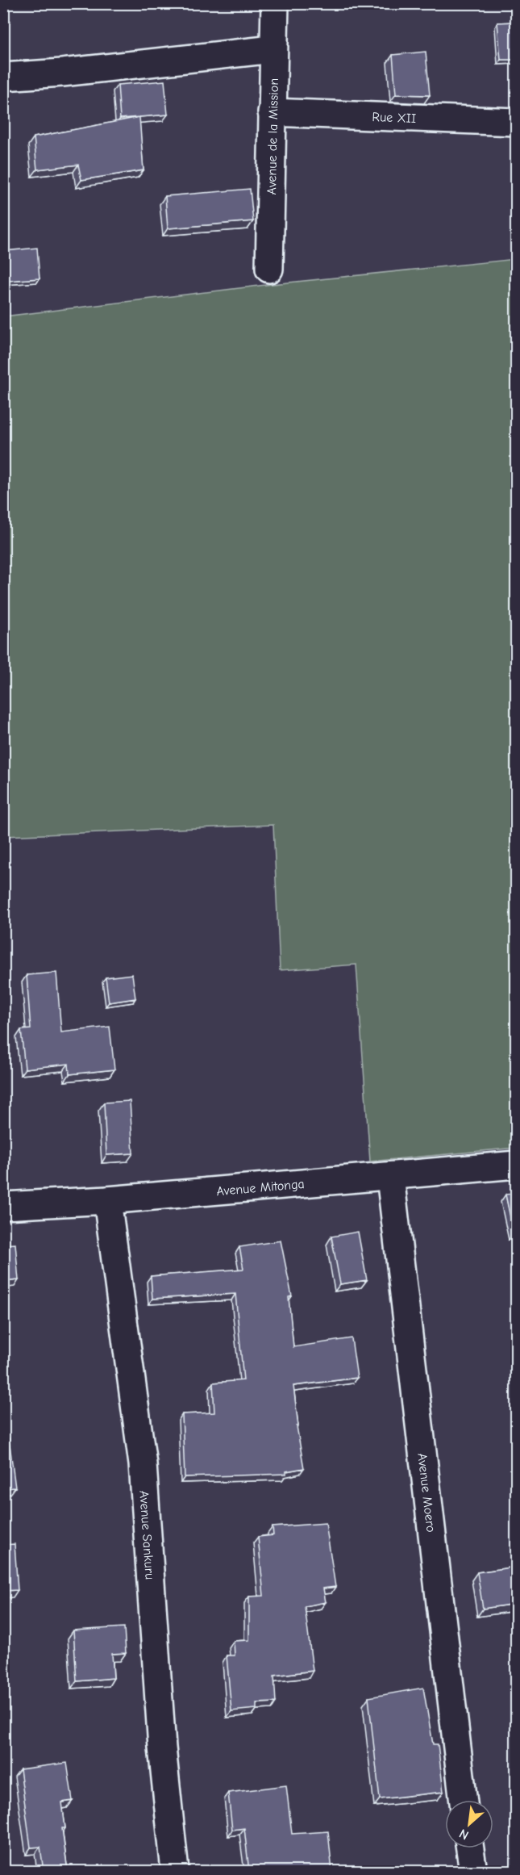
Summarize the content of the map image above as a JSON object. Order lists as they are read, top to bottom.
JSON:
{
  "streets": {
    "street": [
      "Rue XII",
      "Avenue de la Mission",
      "Avenue Mitonga",
      "Avenue Moero",
      "Avenue Sankuru"
    ]
  },
  "crossings": [
    ["Rue XII", "Avenue de la Mission"],
    ["Avenue Mitonga", "Avenue Moero"],
    ["Avenue Mitonga", "Avenue Sankuru"]
  ],
  "north": "bottom left"
}
